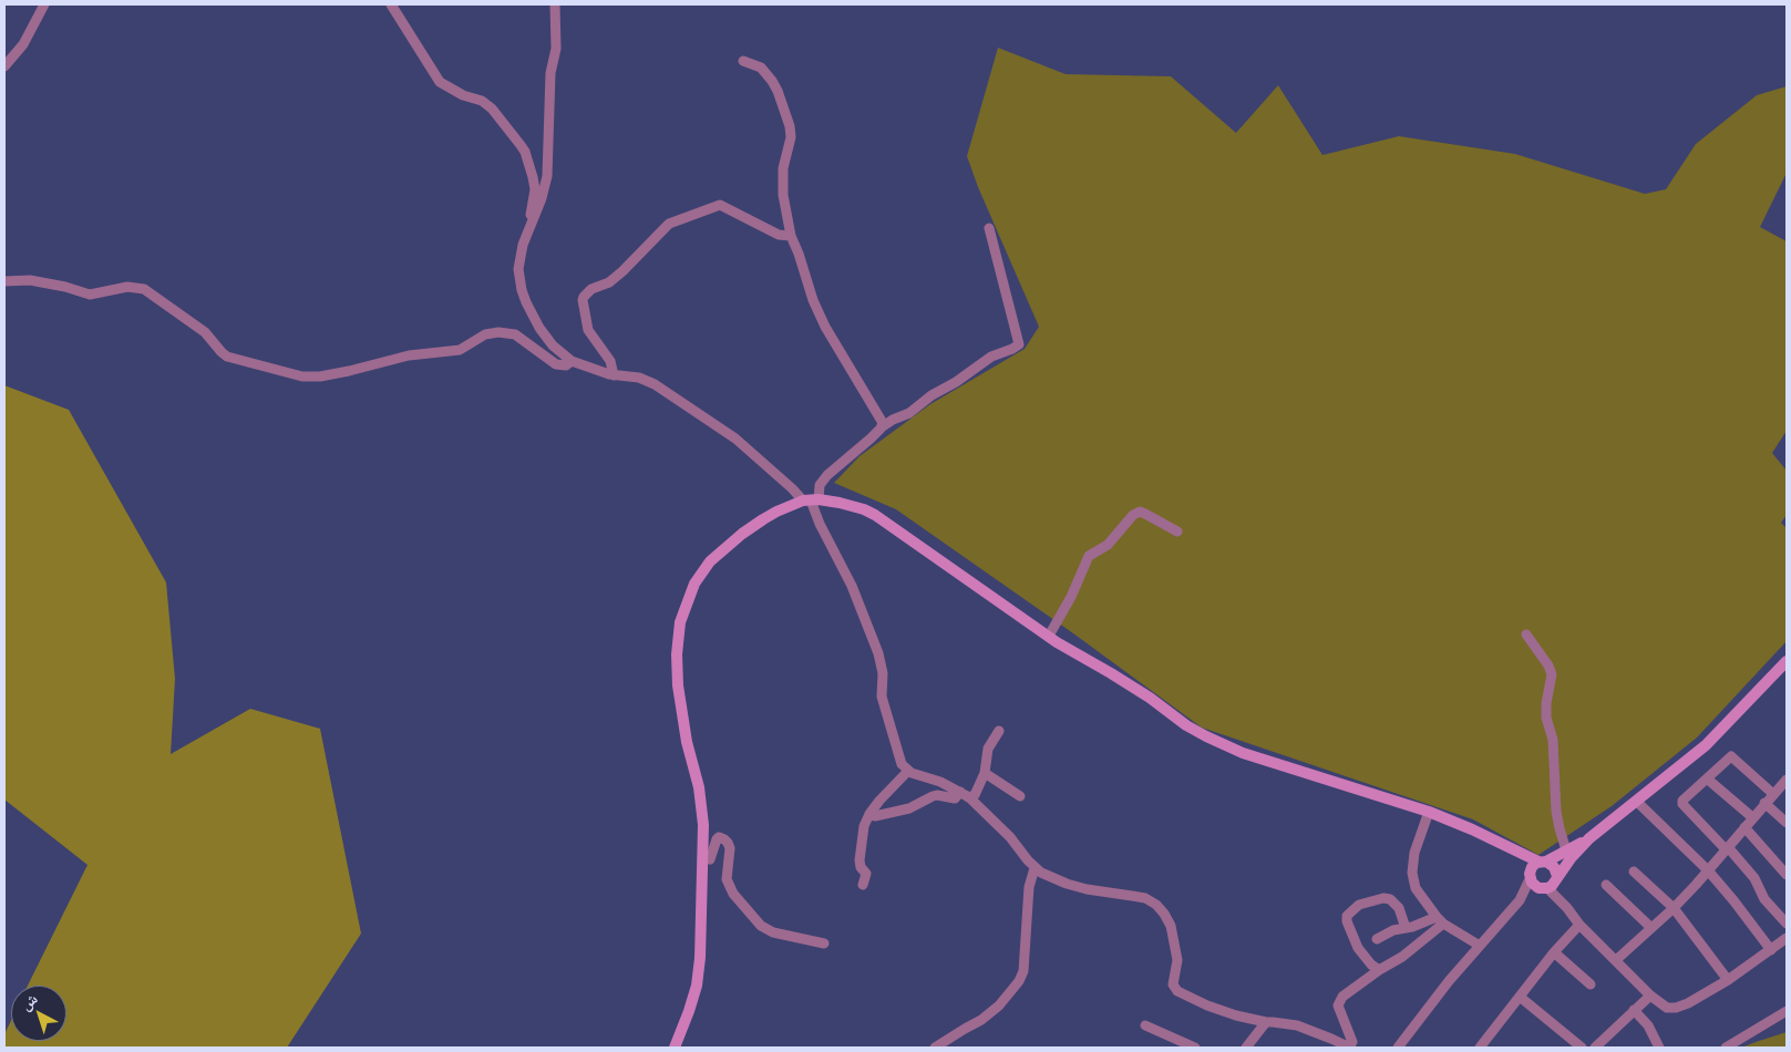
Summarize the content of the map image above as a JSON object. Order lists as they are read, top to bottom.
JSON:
{
  "north": "top left"
}
